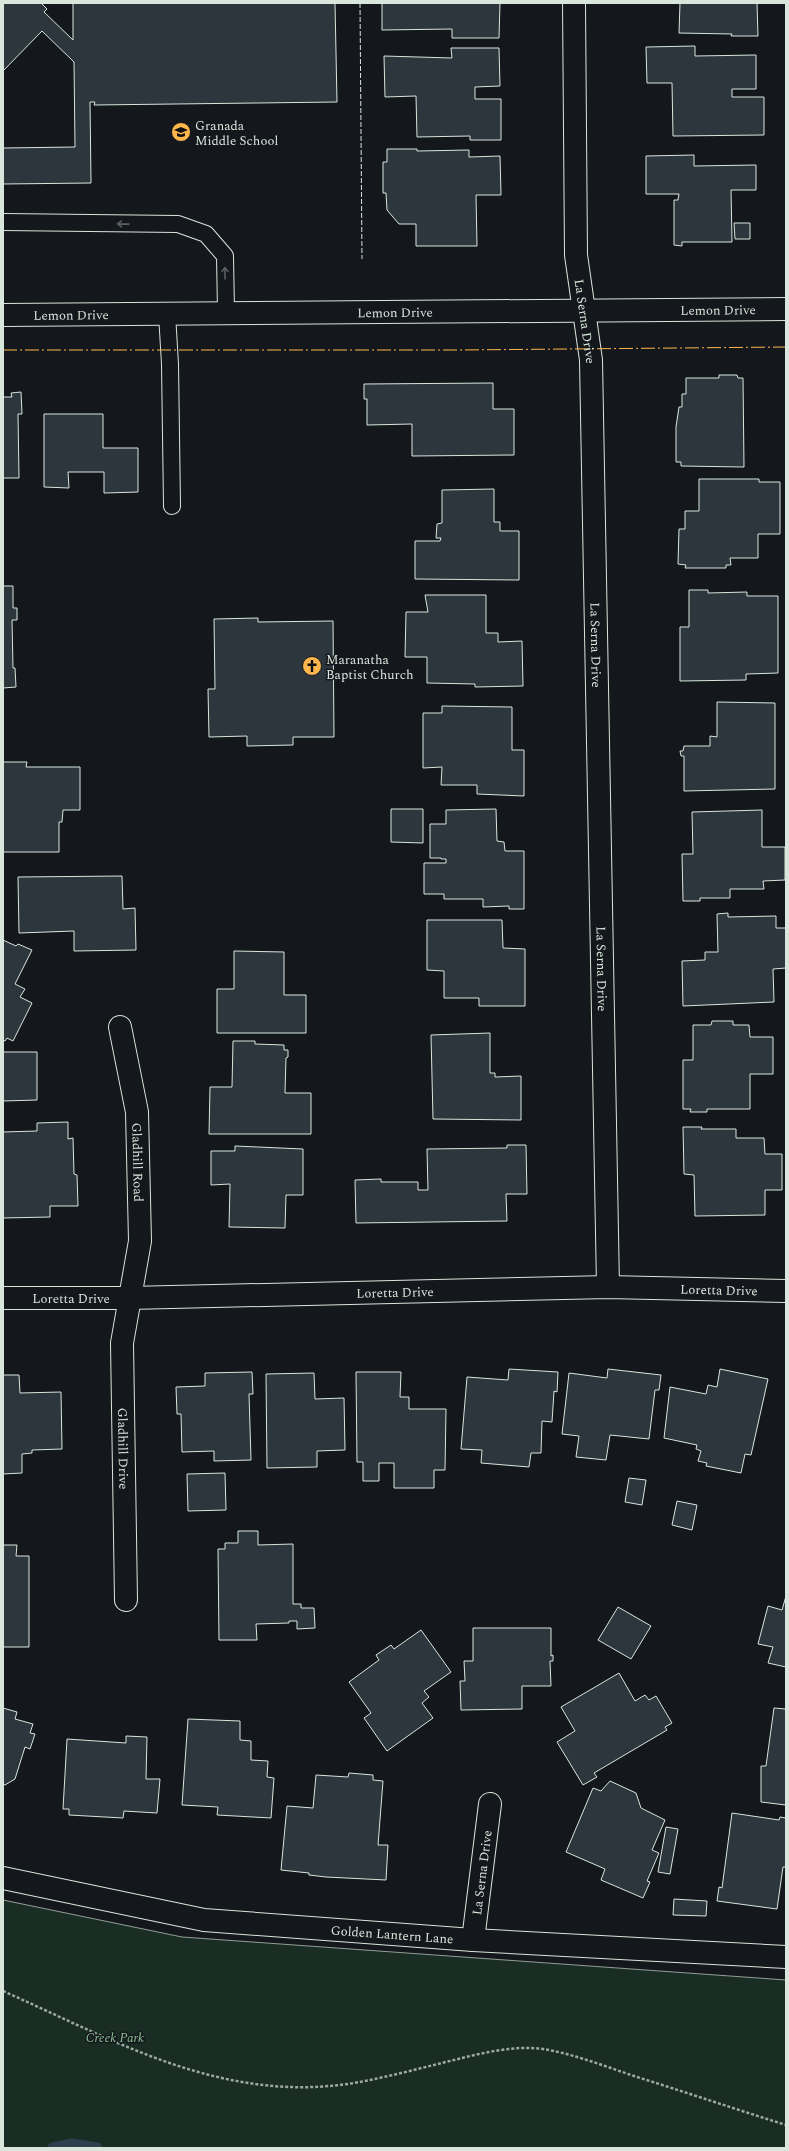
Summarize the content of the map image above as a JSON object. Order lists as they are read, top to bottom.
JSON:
{
  "streets": {
    "street": [
      "Lemon Drive",
      "La Serna Drive",
      "Gladhill Road",
      "Loretta Drive",
      "Gladhill Drive",
      "Golden Lantern Lane"
    ]
  },
  "crossings": [
    ["Lemon Drive", "La Serna Drive"],
    ["La Serna Drive", "Loretta Drive"],
    ["La Serna Drive", "Golden Lantern Lane"],
    ["Gladhill Road", "Loretta Drive"],
    ["Gladhill Road", "Gladhill Drive"],
    ["Loretta Drive", "Gladhill Drive"]
  ],
  "parks": ["Creek Park"],
  "places": {
    "school or university": ["Granada Middle School"],
    "church": ["Maranatha Baptist Church"]
  }
}
